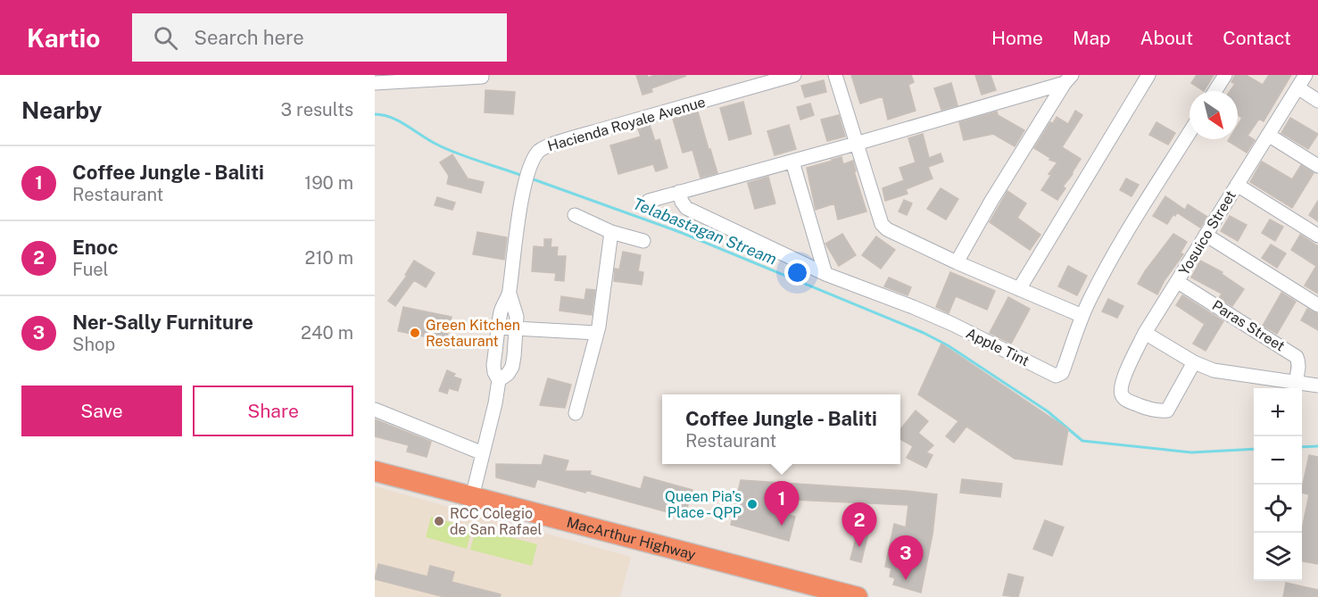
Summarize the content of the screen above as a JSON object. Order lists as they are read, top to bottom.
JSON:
{
  "streets": {
    "highway": ["MacArthur Highway"],
    "street": [
      "Hacienda Royale Avenue",
      "Yosuico Street",
      "Paras Street",
      "Apple Tint"
    ]
  },
  "crossings": [
    ["Hacienda Royale Avenue", "MacArthur Highway"],
    ["Yosuico Street", "Paras Street"]
  ],
  "water": ["Telabastagan Stream"],
  "places": ["Green Kitchen Restaurant", "Queen Pia’s Place - QPP", "RCC Colegio de San Rafael"],
  "north": "bottom right",
  "page": {
    "header": "Kartio",
    "search": "Search here",
    "nav": [
      "Home",
      "Map",
      "About",
      "Contact"
    ],
    "heading": ["Nearby", "3 results"],
    "list": [
      {
        "mark": "1",
        "name": "Coffee Jungle - Baliti",
        "note": "Restaurant",
        "value": "190 m"
      },
      {
        "mark": "2",
        "name": "Enoc",
        "note": "Fuel",
        "value": "210 m"
      },
      {
        "mark": "3",
        "name": "Ner-Sally Furniture",
        "note": "Shop",
        "value": "240 m"
      }
    ],
    "buttons": ["Save", "Share"],
    "map_buttons": ["+", "−"],
    "popup": ["Coffee Jungle - Baliti", "Restaurant"],
    "pins": ["1", "2", "3"]
  }
}
